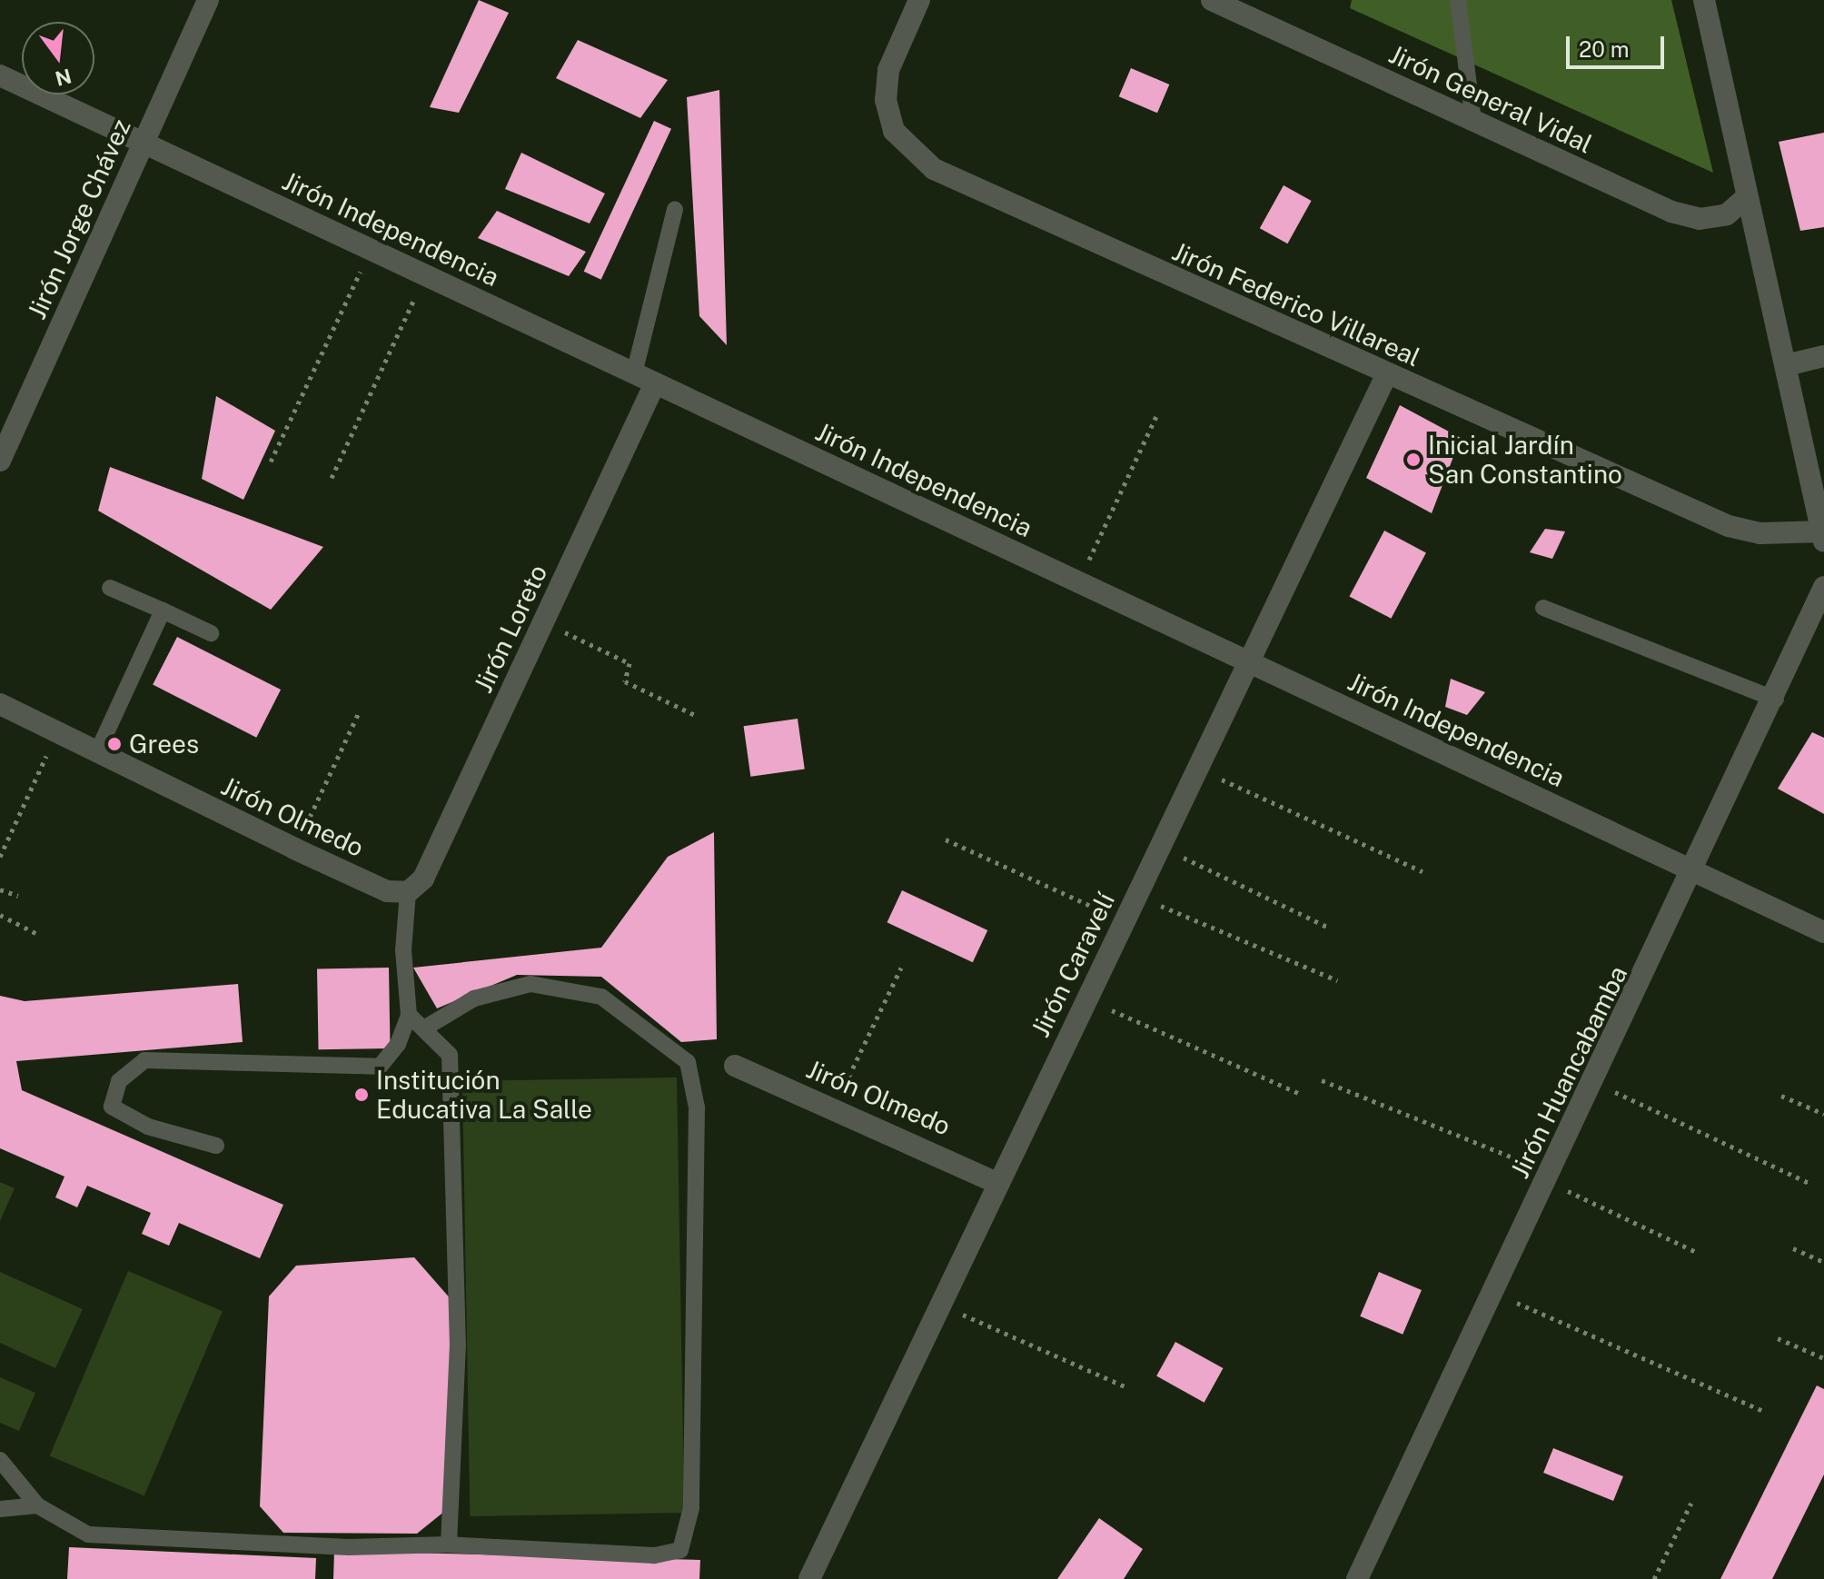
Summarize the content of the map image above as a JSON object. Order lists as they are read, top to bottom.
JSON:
{
  "streets": {
    "street": [
      "Jirón General Vidal",
      "Jirón Jorge Chávez",
      "Jirón Independencia",
      "Jirón Federico Villareal",
      "Jirón Loreto",
      "Jirón Olmedo",
      "Jirón Caravelí",
      "Jirón Huancabamba"
    ]
  },
  "crossings": [
    ["Jirón Jorge Chávez", "Jirón Independencia"],
    ["Jirón Independencia", "Jirón Loreto"],
    ["Jirón Independencia", "Jirón Caravelí"],
    ["Jirón Independencia", "Jirón Huancabamba"],
    ["Jirón Federico Villareal", "Jirón Caravelí"],
    ["Jirón Loreto", "Jirón Olmedo"],
    ["Jirón Olmedo", "Jirón Caravelí"]
  ],
  "places": ["Inicial Jardín San Constantino", "Grees", "Institución Educativa La Salle"],
  "scale_bar": "20 m",
  "north": "bottom"
}
